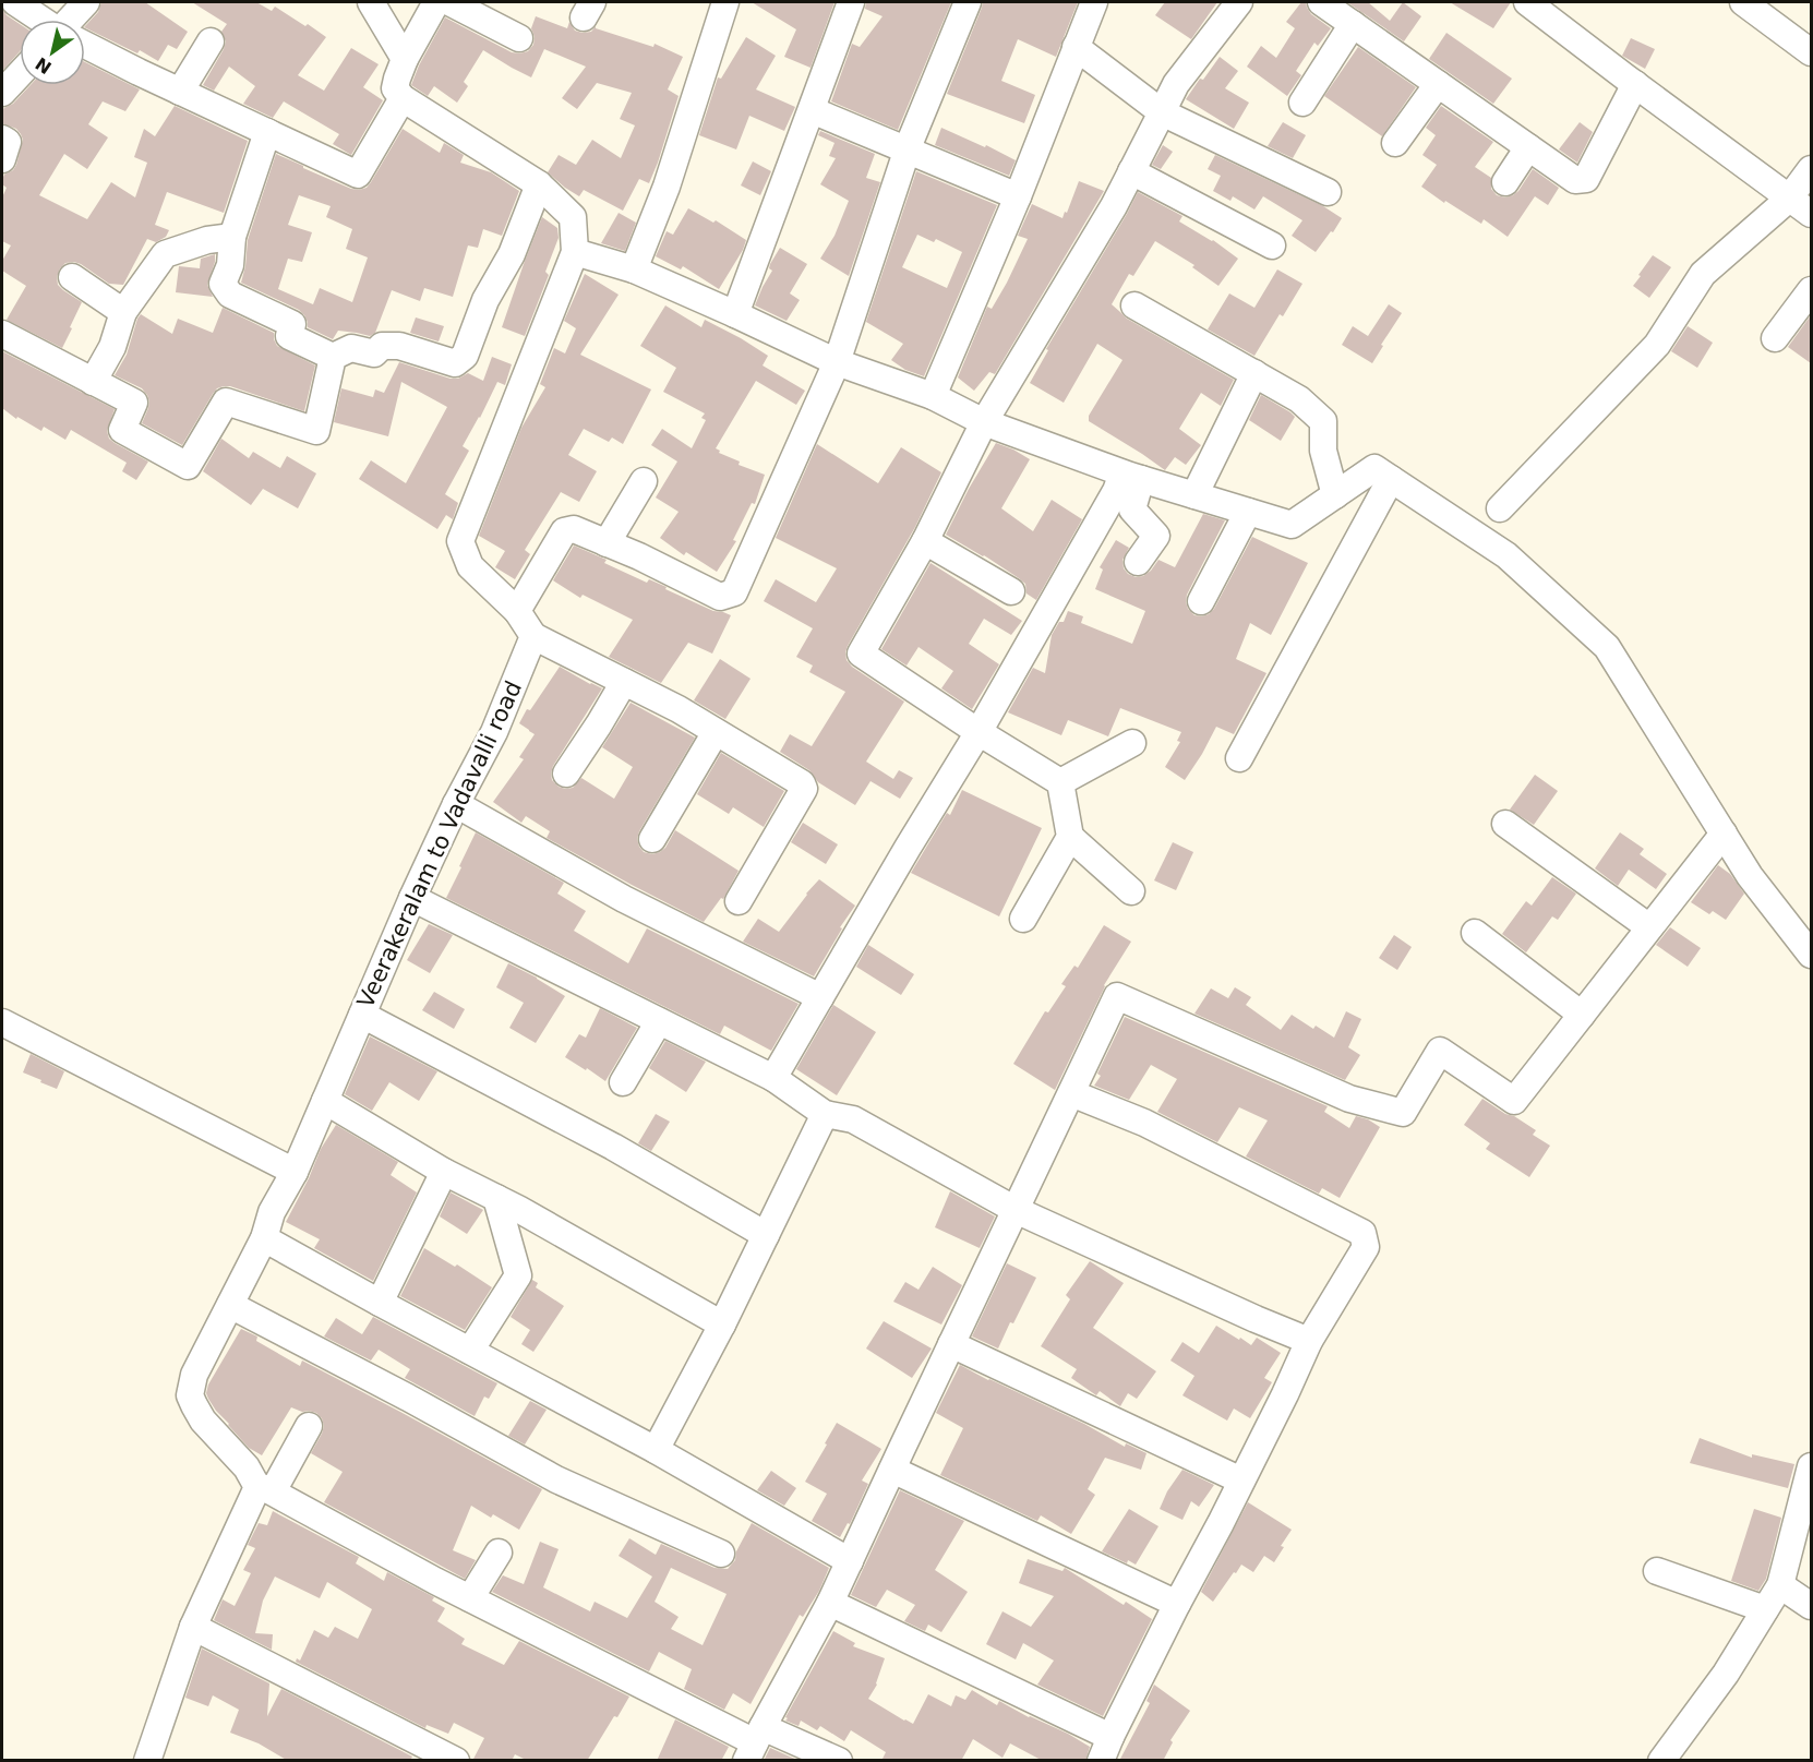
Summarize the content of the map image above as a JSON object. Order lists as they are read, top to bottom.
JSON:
{
  "streets": {
    "street": ["Veerakeralam to Vadavalli road"]
  },
  "north": "bottom left"
}
